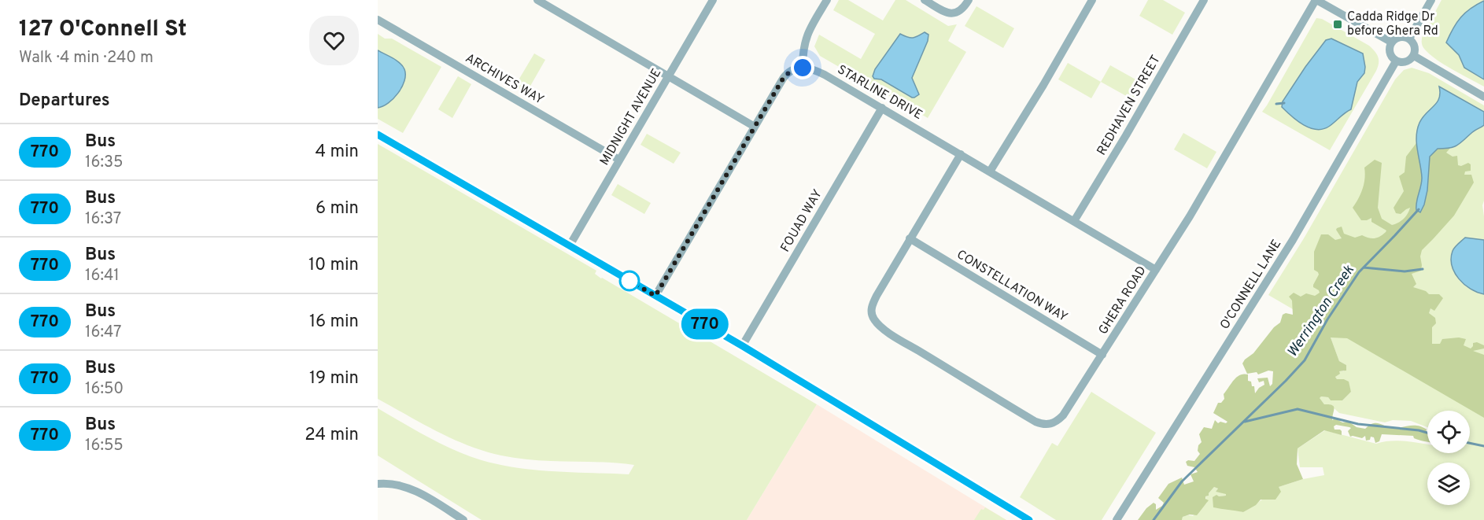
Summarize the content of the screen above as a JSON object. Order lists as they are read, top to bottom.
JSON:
{
  "streets": {
    "street": [
      "ARCHIVES WAY",
      "STARLINE DRIVE",
      "REDHAVEN STREET",
      "MIDNIGHT AVENUE",
      "FOUAD WAY",
      "O'CONNELL LANE",
      "CONSTELLATION WAY",
      "GHERA ROAD"
    ]
  },
  "crossings": [
    ["ARCHIVES WAY", "MIDNIGHT AVENUE"],
    ["STARLINE DRIVE", "REDHAVEN STREET"],
    ["STARLINE DRIVE", "FOUAD WAY"],
    ["STARLINE DRIVE", "GHERA ROAD"],
    ["CONSTELLATION WAY", "GHERA ROAD"]
  ],
  "water": ["Werrington Creek"],
  "places": {
    "transit": ["Cadda Ridge Dr before Ghera Rd"]
  },
  "lines": ["bus line 770"],
  "page": {
    "heading": [
      ["127 O'Connell St", "Walk · 4 min · 240 m"],
      "Departures"
    ],
    "on_map": "770",
    "list": [
      {
        "mark": "770",
        "name": "Bus",
        "note": "16:35",
        "value": "4 min"
      },
      {
        "mark": "770",
        "name": "Bus",
        "note": "16:37",
        "value": "6 min"
      },
      {
        "mark": "770",
        "name": "Bus",
        "note": "16:41",
        "value": "10 min"
      },
      {
        "mark": "770",
        "name": "Bus",
        "note": "16:47",
        "value": "16 min"
      },
      {
        "mark": "770",
        "name": "Bus",
        "note": "16:50",
        "value": "19 min"
      },
      {
        "mark": "770",
        "name": "Bus",
        "note": "16:55",
        "value": "24 min"
      }
    ]
  }
}
